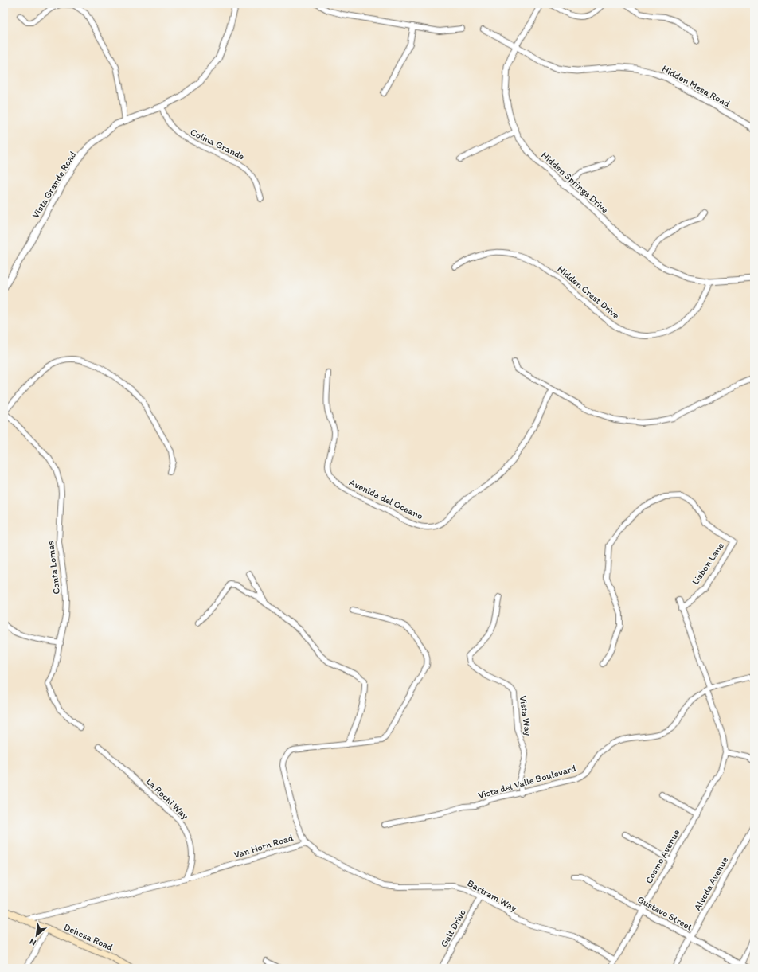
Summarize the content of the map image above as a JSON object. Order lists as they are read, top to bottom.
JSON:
{
  "streets": {
    "main road": ["Dehesa Road"],
    "street": [
      "Hidden Mesa Road",
      "Colina Grande",
      "Hidden Springs Drive",
      "Vista Grande Road",
      "Hidden Crest Drive",
      "Avenida del Oceano",
      "Lisbon Lane",
      "Canta Lomas",
      "Vista Way",
      "Vista del Valle Boulevard",
      "La Rochi Way",
      "Van Horn Road",
      "Cosmo Avenue",
      "Alveda Avenue",
      "Bartram Way",
      "Gustavo Street",
      "Galt Drive"
    ]
  },
  "crossings": [
    ["Hidden Mesa Road", "Hidden Springs Drive"],
    ["Colina Grande", "Vista Grande Road"],
    ["Hidden Springs Drive", "Hidden Crest Drive"],
    ["Vista Way", "Vista del Valle Boulevard"],
    ["La Rochi Way", "Van Horn Road"],
    ["Van Horn Road", "Bartram Way"],
    ["Van Horn Road", "Dehesa Road"],
    ["Cosmo Avenue", "Bartram Way"],
    ["Cosmo Avenue", "Gustavo Street"],
    ["Alveda Avenue", "Gustavo Street"],
    ["Bartram Way", "Galt Drive"]
  ],
  "north": "bottom left"
}
